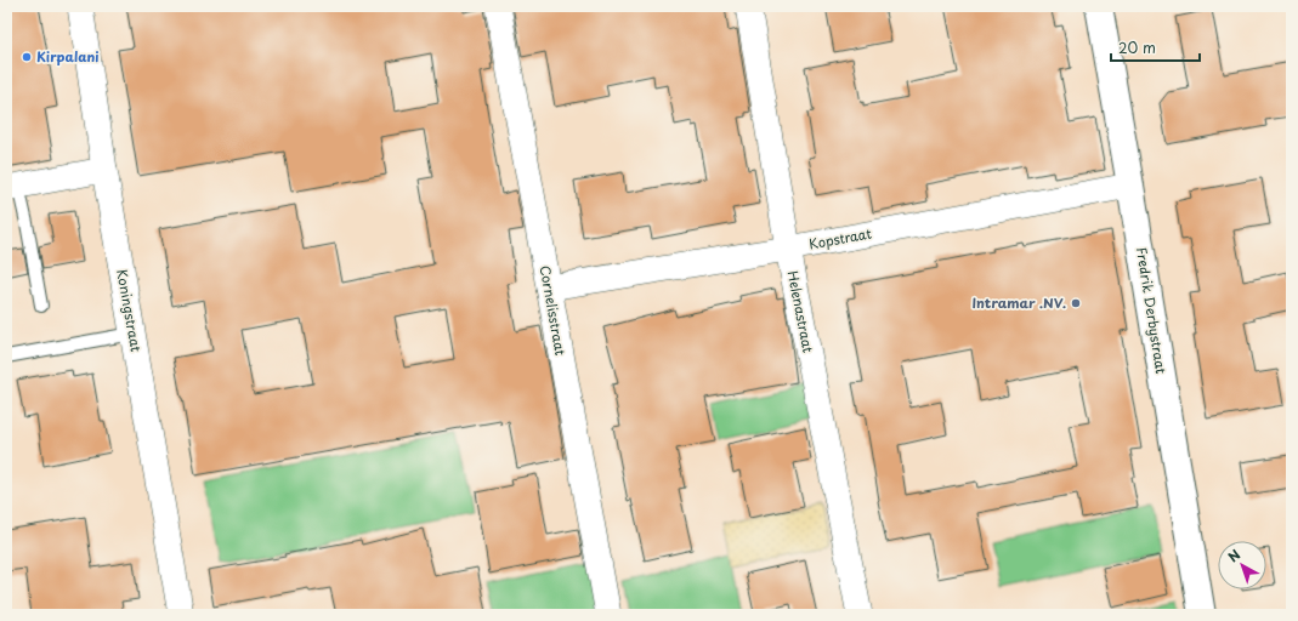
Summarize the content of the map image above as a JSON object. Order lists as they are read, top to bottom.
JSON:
{
  "streets": {
    "main road": ["Fredrik Derbystraat"],
    "street": [
      "Kopstraat",
      "Koningstraat",
      "Cornelisstraat",
      "Helenastraat"
    ]
  },
  "crossings": [
    ["Kopstraat", "Cornelisstraat"],
    ["Kopstraat", "Fredrik Derbystraat"],
    ["Kopstraat", "Helenastraat"]
  ],
  "places": ["Kirpalani", "Intramar .NV."],
  "scale_bar": "20 m",
  "north": "top left"
}
